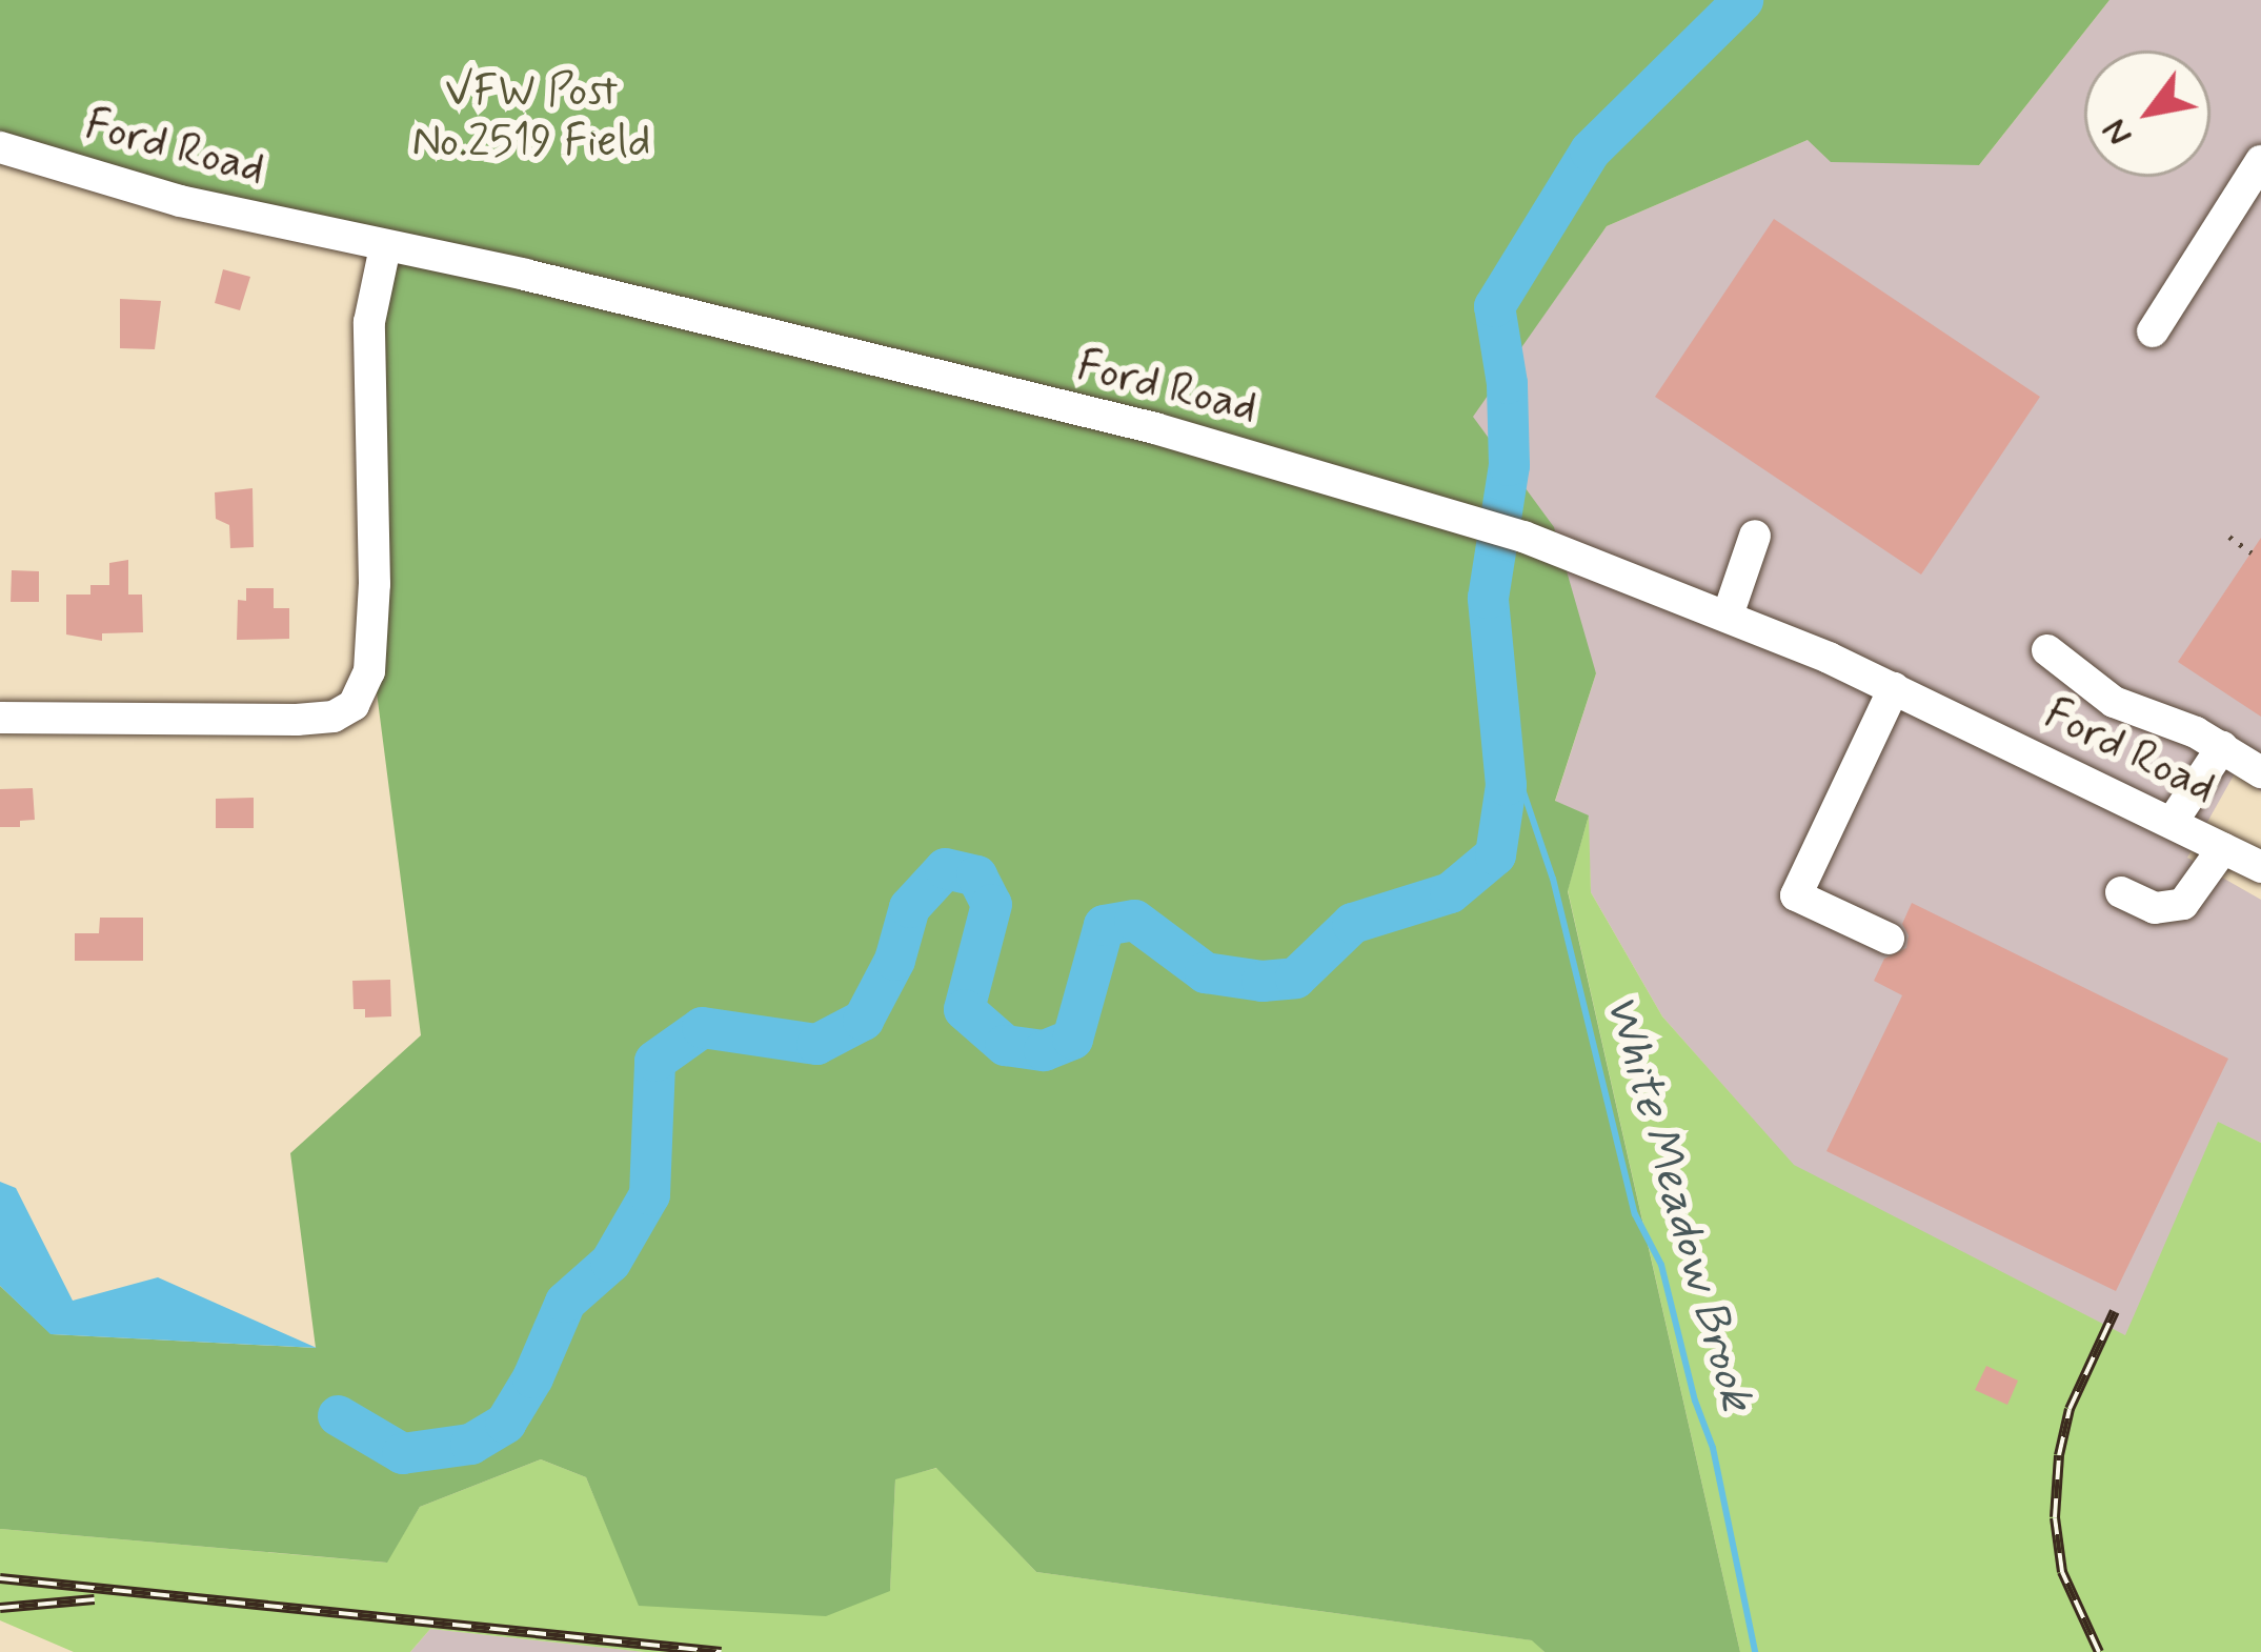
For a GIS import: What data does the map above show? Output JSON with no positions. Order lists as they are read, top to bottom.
{
  "streets": {
    "street": ["Ford Road"]
  },
  "water": ["White Meadow Brook"],
  "parks": ["VFW Post No.2519 Field"],
  "north": "bottom left"
}
